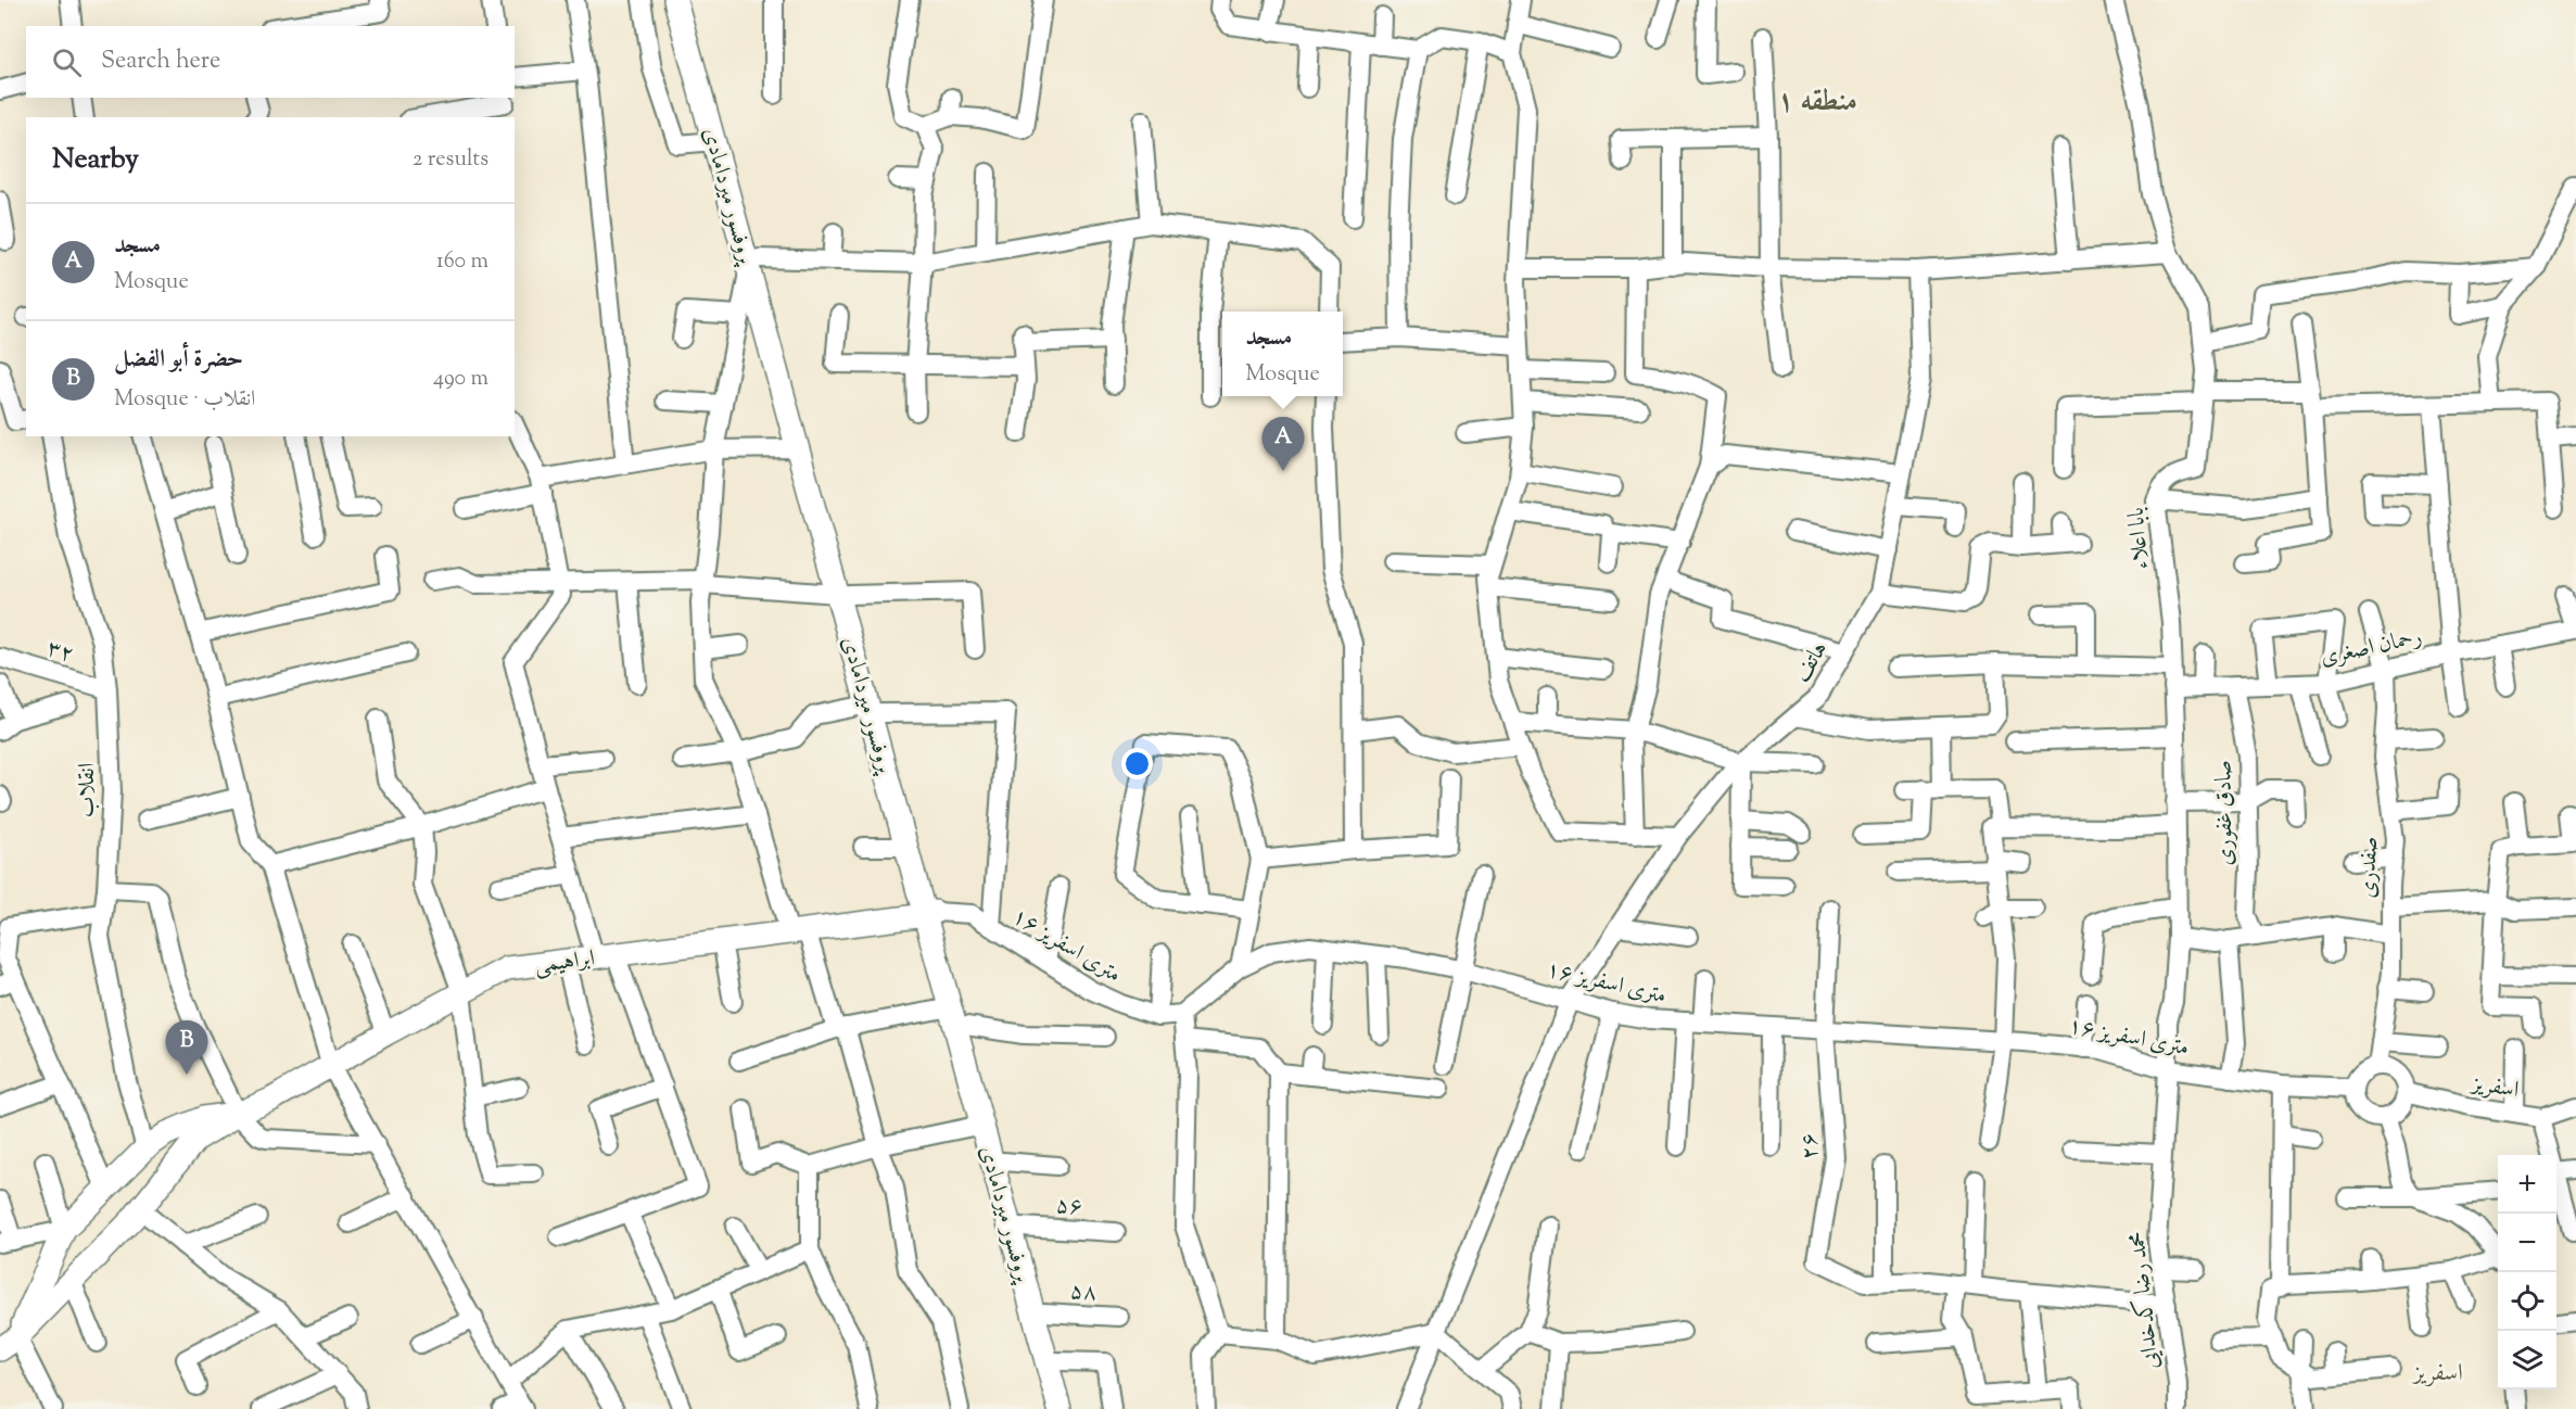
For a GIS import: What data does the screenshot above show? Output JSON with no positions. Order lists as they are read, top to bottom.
{
  "streets": {
    "main road": ["پروفسور میردامادی", "ابراهیمی"],
    "street": [
      "بابا اعلاء",
      "رحمان اصغری",
      "۳۲",
      "هاتف",
      "انقلاب",
      "صادق غفوری",
      "صفدری",
      "۱۶ متری اسفریز",
      "اسفریز",
      "۲۶",
      "۵۶",
      "۵۸",
      "محمد رضا کدخدایی"
    ]
  },
  "crossings": [
    ["پروفسور میردامادی", "۱۶ متری اسفریز"],
    ["پروفسور میردامادی", "ابراهیمی"],
    ["پروفسور میردامادی", "۵۶"],
    ["پروفسور میردامادی", "۵۸"],
    ["بابا اعلاء", "رحمان اصغری"],
    ["بابا اعلاء", "۱۶ متری اسفریز"],
    ["بابا اعلاء", "محمد رضا کدخدایی"],
    ["رحمان اصغری", "صادق غفوری"],
    ["رحمان اصغری", "صفدری"],
    ["۳۲", "انقلاب"],
    ["هاتف", "۱۶ متری اسفریز"],
    ["صفدری", "۱۶ متری اسفریز"],
    ["صفدری", "اسفریز"],
    ["۱۶ متری اسفریز", "ابراهیمی"],
    ["۱۶ متری اسفریز", "اسفریز"],
    ["۱۶ متری اسفریز", "۲۶"],
    ["۱۶ متری اسفریز", "محمد رضا کدخدایی"]
  ],
  "districts": ["منطقه ۱", "اسفریز"],
  "page": {
    "search": "Search here",
    "heading": ["Nearby", "2 results"],
    "list": [
      {
        "mark": "A",
        "name": "مسجد",
        "note": "Mosque",
        "value": "160 m"
      },
      {
        "mark": "B",
        "name": "حضرة أبو الفضل",
        "note": "Mosque · انقلاب",
        "value": "490 m"
      }
    ],
    "popup": ["مسجد", "Mosque"],
    "pins": ["A", "B"],
    "map_buttons": ["+", "−"]
  }
}
